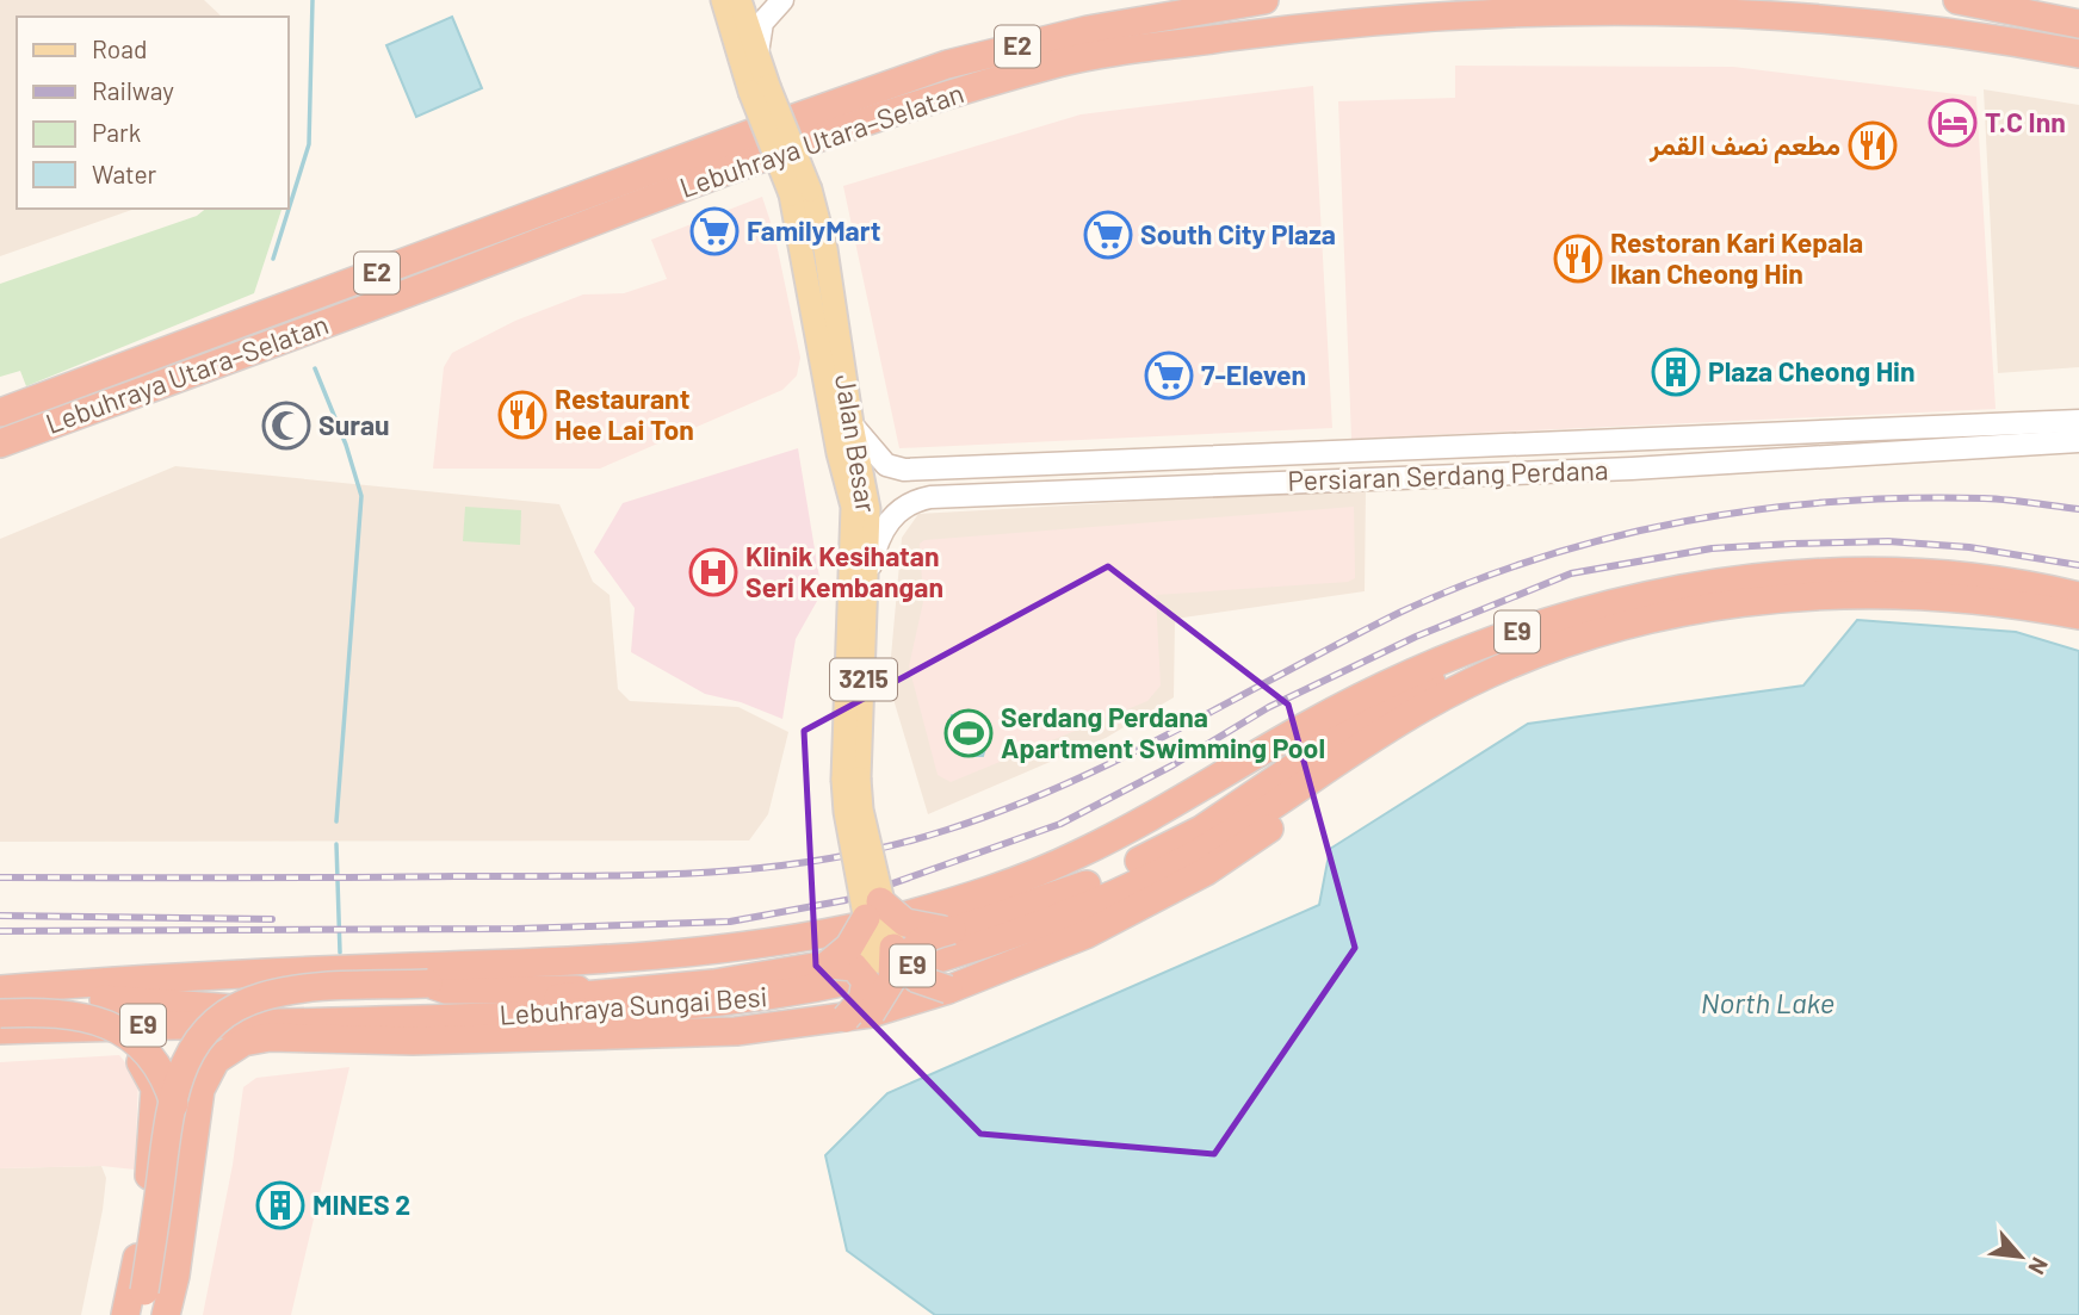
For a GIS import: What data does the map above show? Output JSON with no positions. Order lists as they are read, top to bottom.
{
  "streets": {
    "highway": [
      "E2",
      "Lebuhraya Utara–Selatan",
      "E9",
      "Lebuhraya Sungai Besi"
    ],
    "main road": ["Jalan Besar", "Persiaran Serdang Perdana", "3215"]
  },
  "crossings": [
    ["Jalan Besar", "Persiaran Serdang Perdana"]
  ],
  "water": ["North Lake"],
  "places": {
    "hotel": ["T.C Inn"],
    "restaurant": ["مطعم نصف القمر", "Restoran Kari Kepala Ikan Cheong Hin", "Restaurant Hee Lai Ton"],
    "supermarket": ["FamilyMart", "South City Plaza", "7-Eleven"],
    "building": ["Plaza Cheong Hin", "MINES 2"],
    "mosque": ["Surau"],
    "hospital": ["Klinik Kesihatan Seri Kembangan"],
    "sports": ["Serdang Perdana Apartment Swimming Pool"]
  },
  "legend": [
    "Road",
    "Railway",
    "Park",
    "Water"
  ],
  "north": "bottom right"
}
